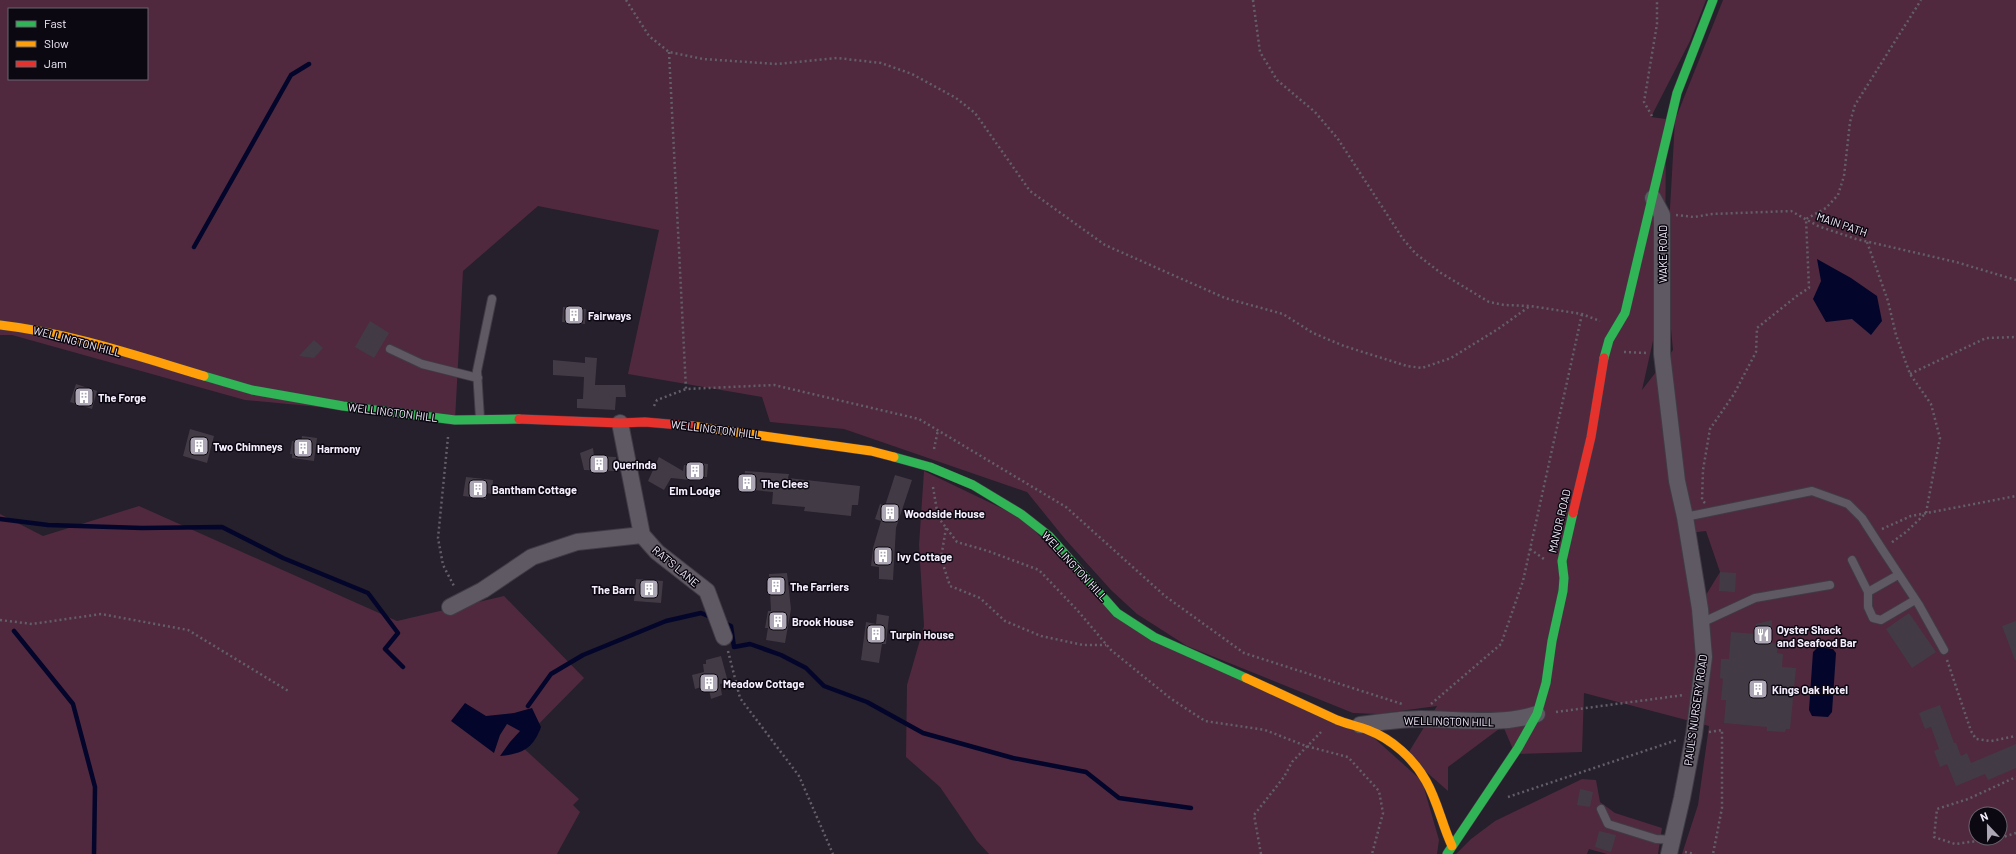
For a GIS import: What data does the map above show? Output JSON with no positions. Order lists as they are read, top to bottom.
{
  "streets": {
    "street": [
      "WAKE ROAD",
      "WELLINGTON HILL",
      "MANOR ROAD",
      "RAT'S LANE",
      "PAUL'S NURSERY ROAD"
    ],
    "path": ["MAIN PATH"]
  },
  "crossings": [
    ["MAIN PATH", "WAKE ROAD"],
    ["WAKE ROAD", "MANOR ROAD"],
    ["WAKE ROAD", "PAUL'S NURSERY ROAD"],
    ["WELLINGTON HILL", "MANOR ROAD"]
  ],
  "places": {
    "building": [
      "Fairways",
      "The Forge",
      "Two Chimneys",
      "Harmony",
      "Querinda",
      "Elm Lodge",
      "The Clees",
      "Bantham Cottage",
      "Woodside House",
      "Ivy Cottage",
      "The Farriers",
      "The Barn",
      "Brook House",
      "Turpin House",
      "Meadow Cottage",
      "Kings Oak Hotel"
    ],
    "restaurant": ["Oyster Shack and Seafood Bar"]
  },
  "legend": ["Fast", "Slow", "Jam"],
  "north": "top"
}
